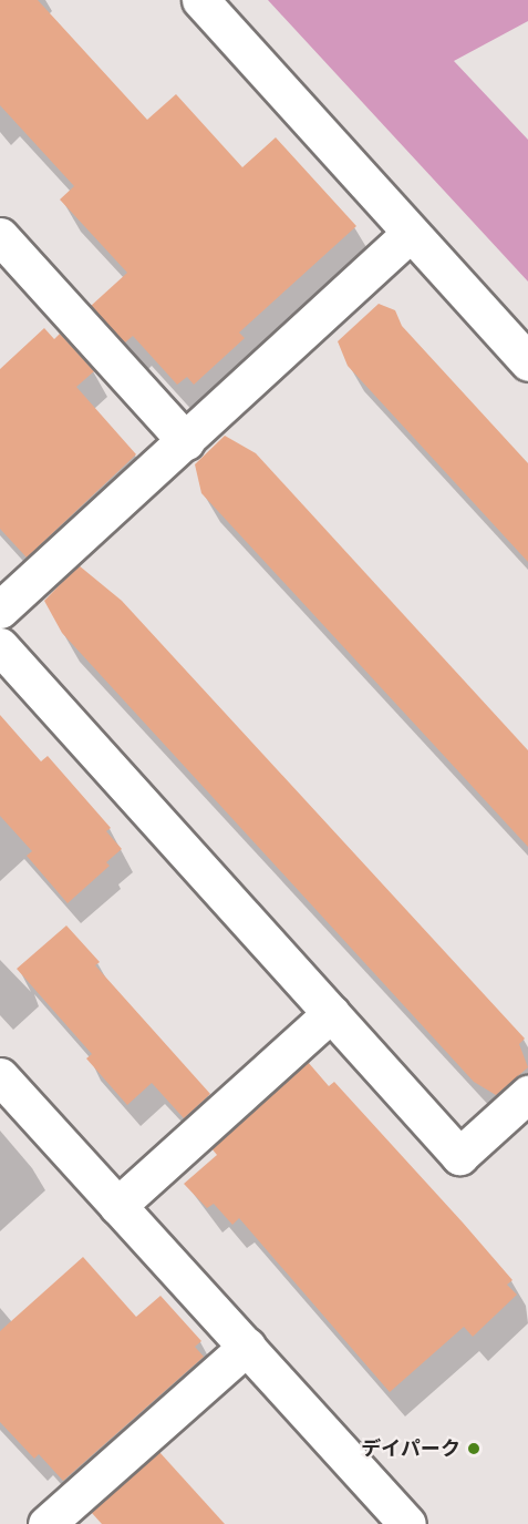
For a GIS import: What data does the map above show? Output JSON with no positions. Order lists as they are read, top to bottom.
{
  "places": ["デイパーク"]
}
